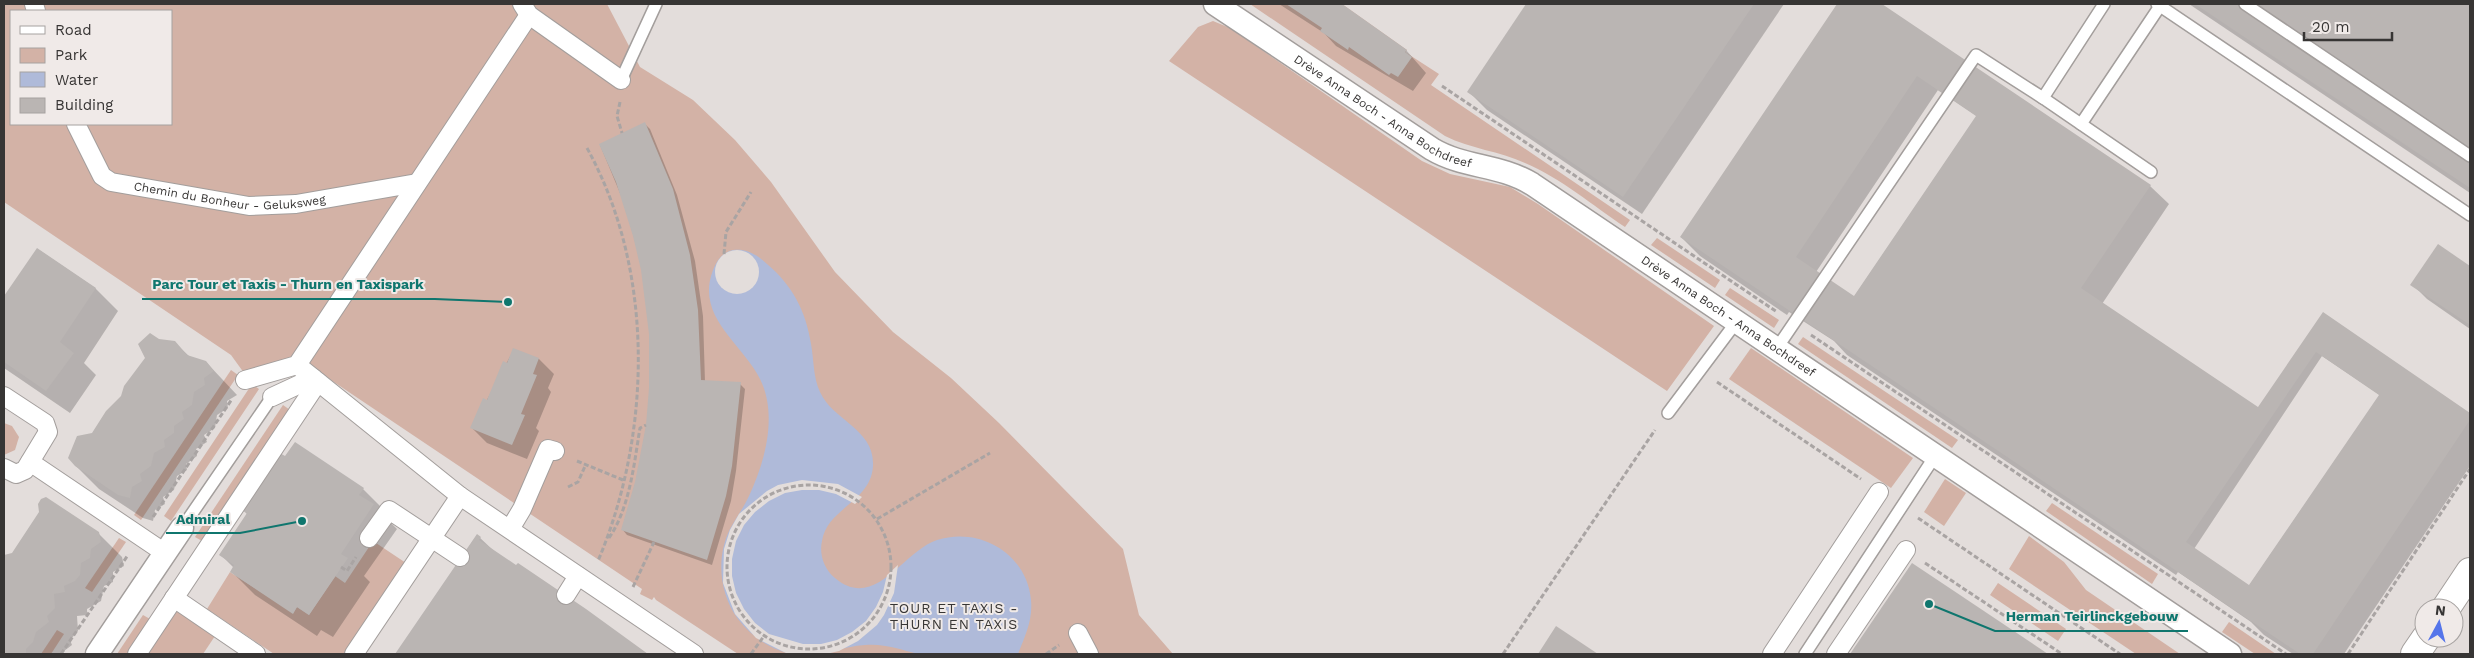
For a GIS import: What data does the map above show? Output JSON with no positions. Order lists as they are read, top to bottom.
{
  "streets": {
    "street": ["Drève Anna Boch - Anna Bochdreef", "Chemin du Bonheur - Geluksweg"]
  },
  "districts": ["TOUR ET TAXIS - THURN EN TAXIS"],
  "places": ["Parc Tour et Taxis - Thurn en Taxispark", "Admiral", "Herman Teirlinckgebouw"],
  "legend": [
    "Road",
    "Park",
    "Water",
    "Building"
  ],
  "scale_bar": "20 m",
  "north": "top"
}
